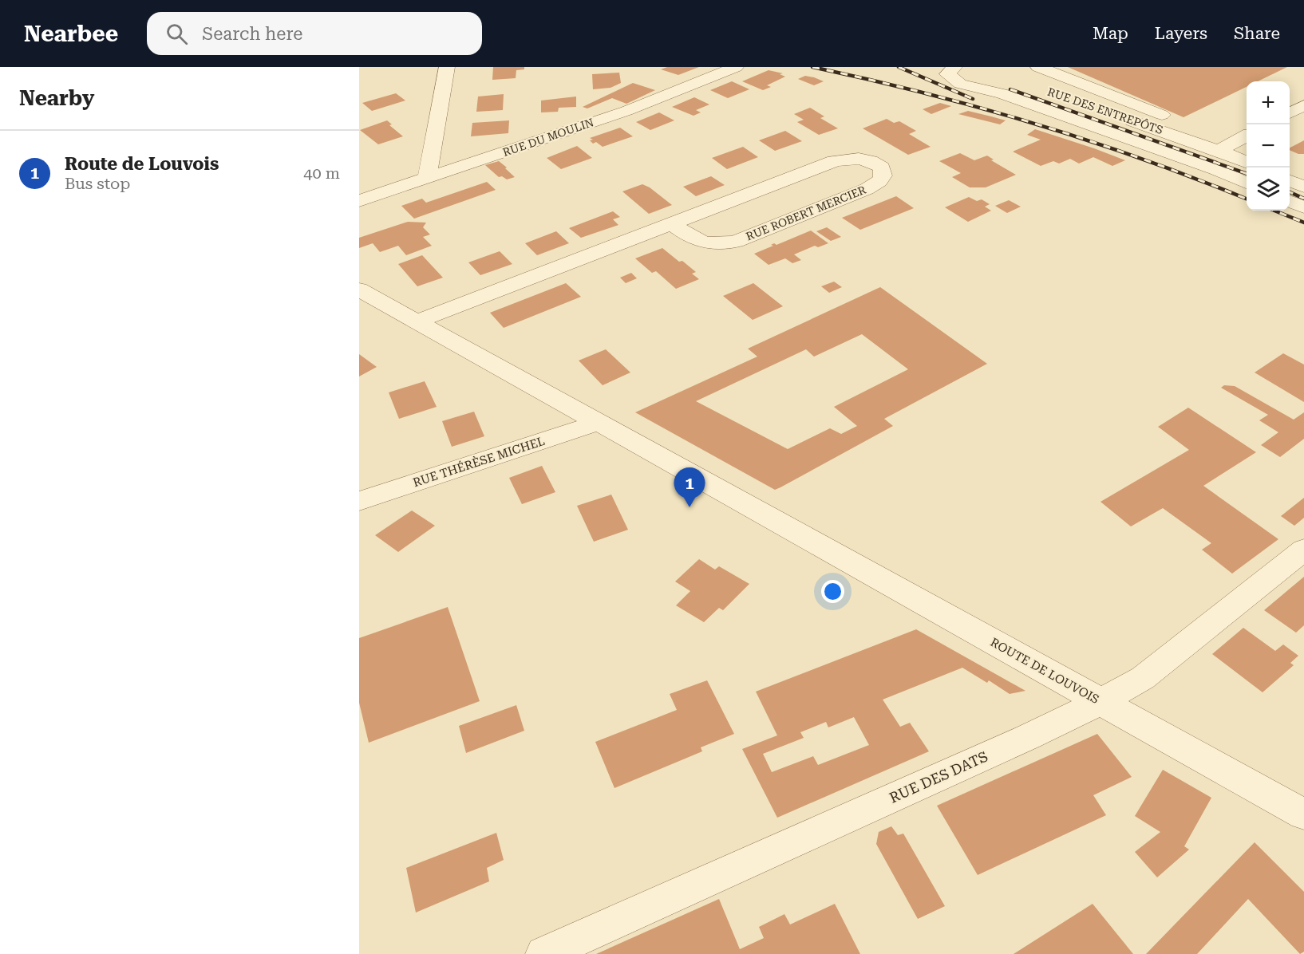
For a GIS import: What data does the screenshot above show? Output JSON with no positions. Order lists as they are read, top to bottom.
{
  "streets": {
    "street": [
      "RUE DES ENTREPÔTS",
      "RUE DU MOULIN",
      "RUE ROBERT MERCIER",
      "RUE THÉRÈSE MICHEL",
      "ROUTE DE LOUVOIS",
      "RUE DES DATS"
    ]
  },
  "crossings": [
    ["RUE ROBERT MERCIER", "ROUTE DE LOUVOIS"],
    ["RUE THÉRÈSE MICHEL", "ROUTE DE LOUVOIS"],
    ["ROUTE DE LOUVOIS", "RUE DES DATS"]
  ],
  "page": {
    "header": "Nearbee",
    "search": "Search here",
    "nav": ["Map", "Layers", "Share"],
    "heading": "Nearby",
    "map_buttons": ["+", "−"],
    "list": [
      {
        "mark": "1",
        "name": "Route de Louvois",
        "note": "Bus stop",
        "value": "40 m"
      }
    ],
    "pins": "1"
  }
}
